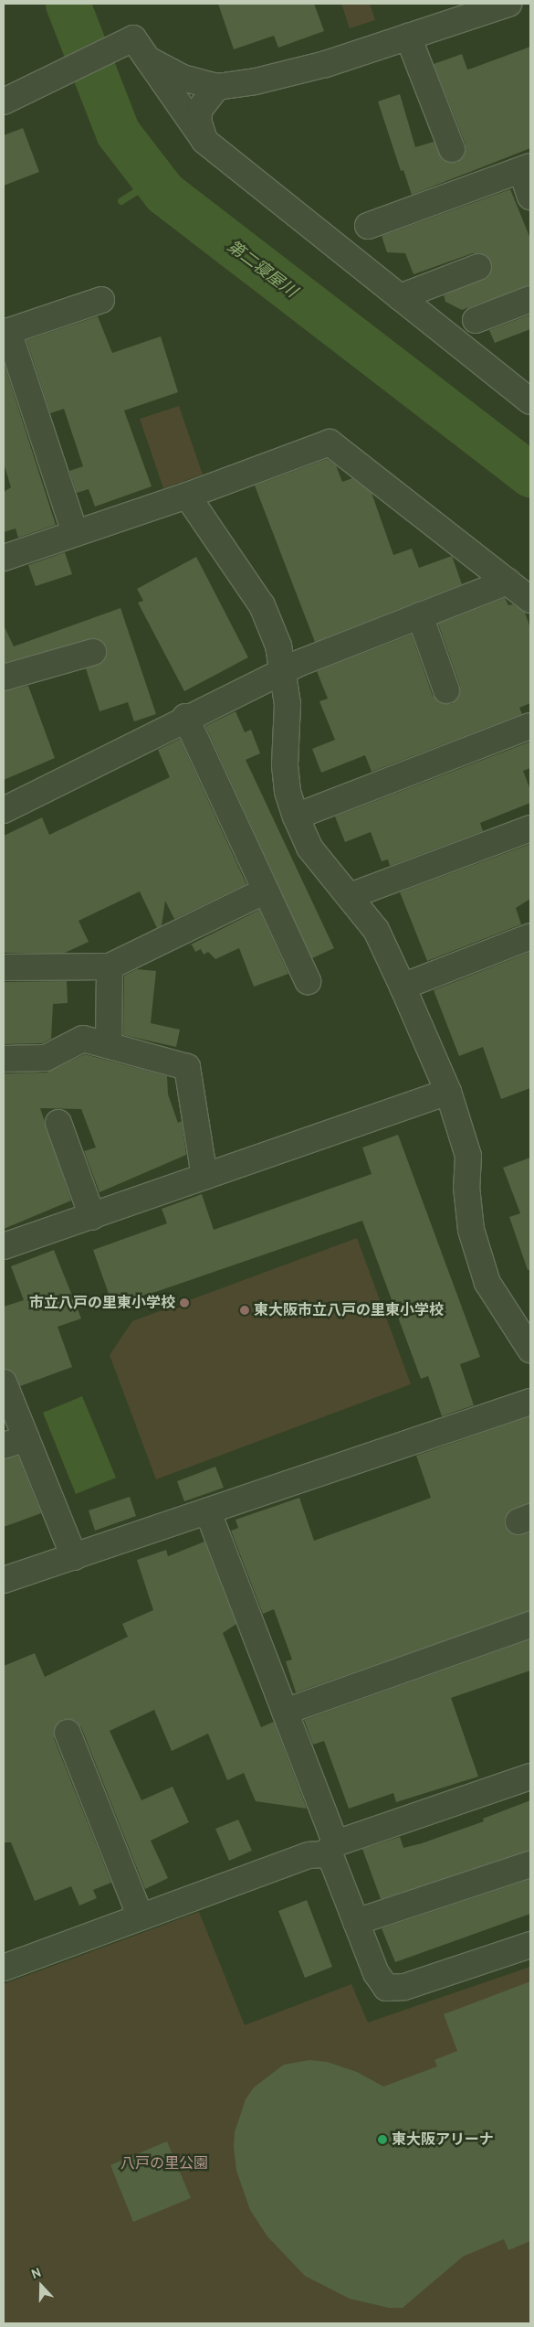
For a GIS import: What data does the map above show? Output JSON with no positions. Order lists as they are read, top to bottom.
{
  "water": ["第二寝屋川"],
  "parks": ["八戸の里公園"],
  "places": ["市立八戸の里東小学校", "東大阪市立八戸の里東小学校", "東大阪アリーナ"],
  "north": "top"
}
